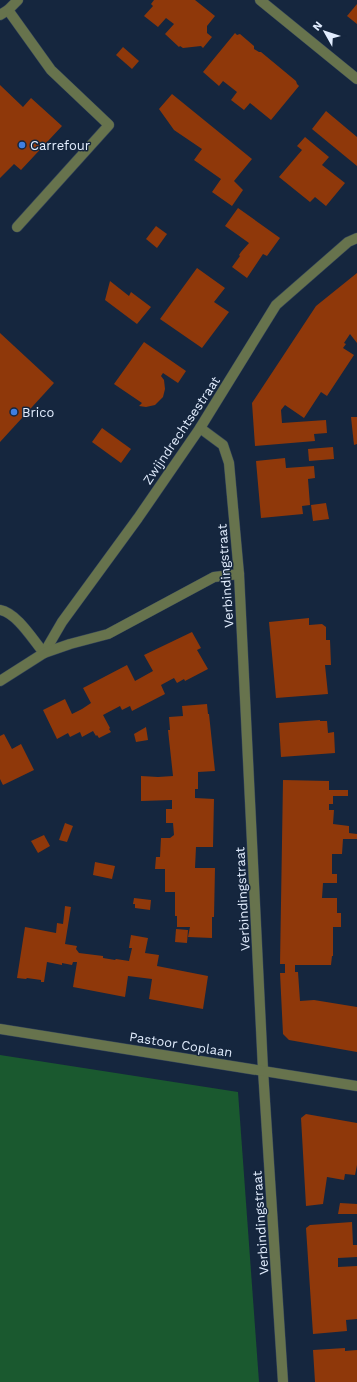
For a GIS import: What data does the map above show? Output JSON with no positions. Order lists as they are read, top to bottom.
{
  "streets": {
    "street": ["Zwijndrechtsestraat", "Verbindingstraat", "Pastoor Coplaan"]
  },
  "crossings": [
    ["Zwijndrechtsestraat", "Verbindingstraat"],
    ["Verbindingstraat", "Pastoor Coplaan"]
  ],
  "places": ["Carrefour", "Brico"],
  "north": "top left"
}
